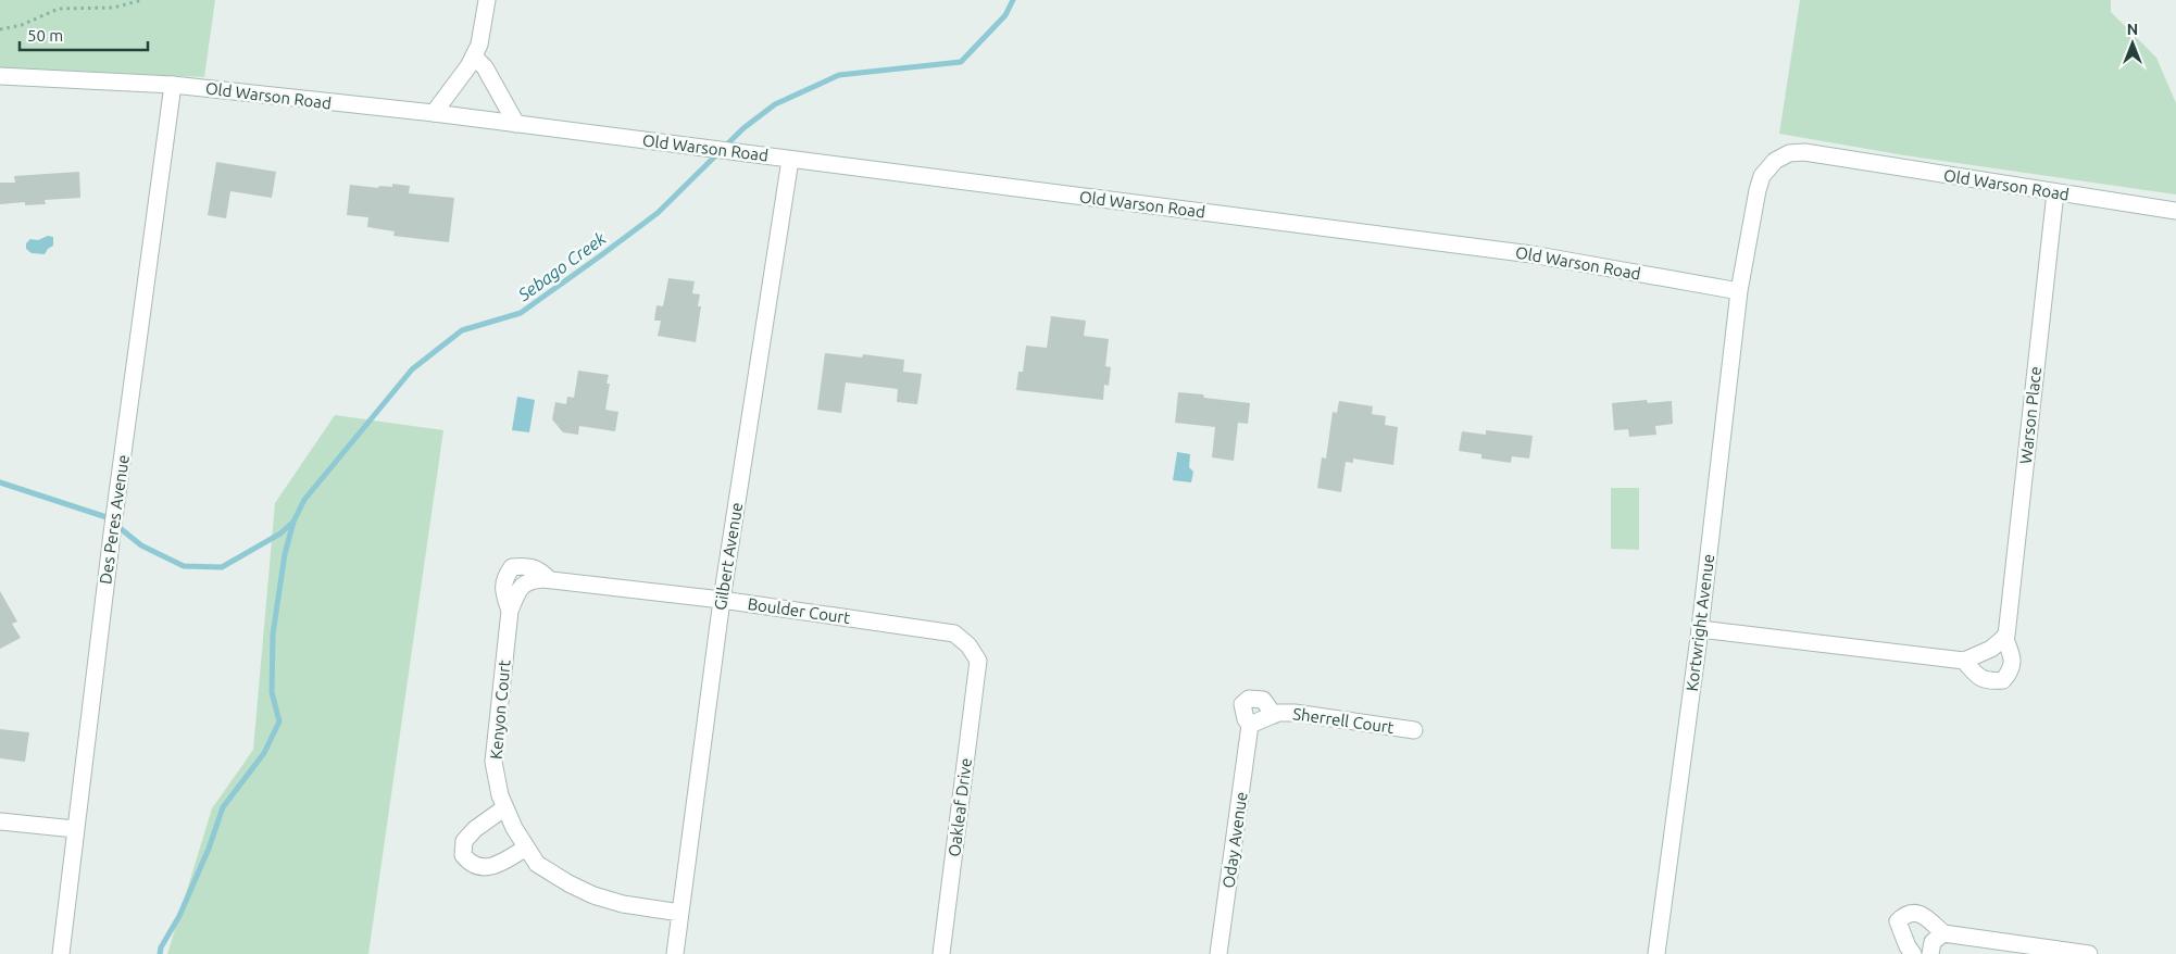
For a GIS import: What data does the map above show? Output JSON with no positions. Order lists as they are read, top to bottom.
{
  "streets": {
    "street": [
      "Old Warson Road",
      "Warson Place",
      "Des Peres Avenue",
      "Gilbert Avenue",
      "Boulder Court",
      "Kortwright Avenue",
      "Kenyon Court",
      "Sherrell Court",
      "Oakleaf Drive",
      "Oday Avenue"
    ]
  },
  "crossings": [
    ["Old Warson Road", "Warson Place"],
    ["Old Warson Road", "Des Peres Avenue"],
    ["Old Warson Road", "Gilbert Avenue"],
    ["Old Warson Road", "Kortwright Avenue"],
    ["Gilbert Avenue", "Boulder Court"],
    ["Gilbert Avenue", "Kenyon Court"],
    ["Boulder Court", "Kenyon Court"],
    ["Boulder Court", "Oakleaf Drive"],
    ["Sherrell Court", "Oday Avenue"]
  ],
  "water": ["Sebago Creek"],
  "scale_bar": "50 m",
  "north": "top"
}
